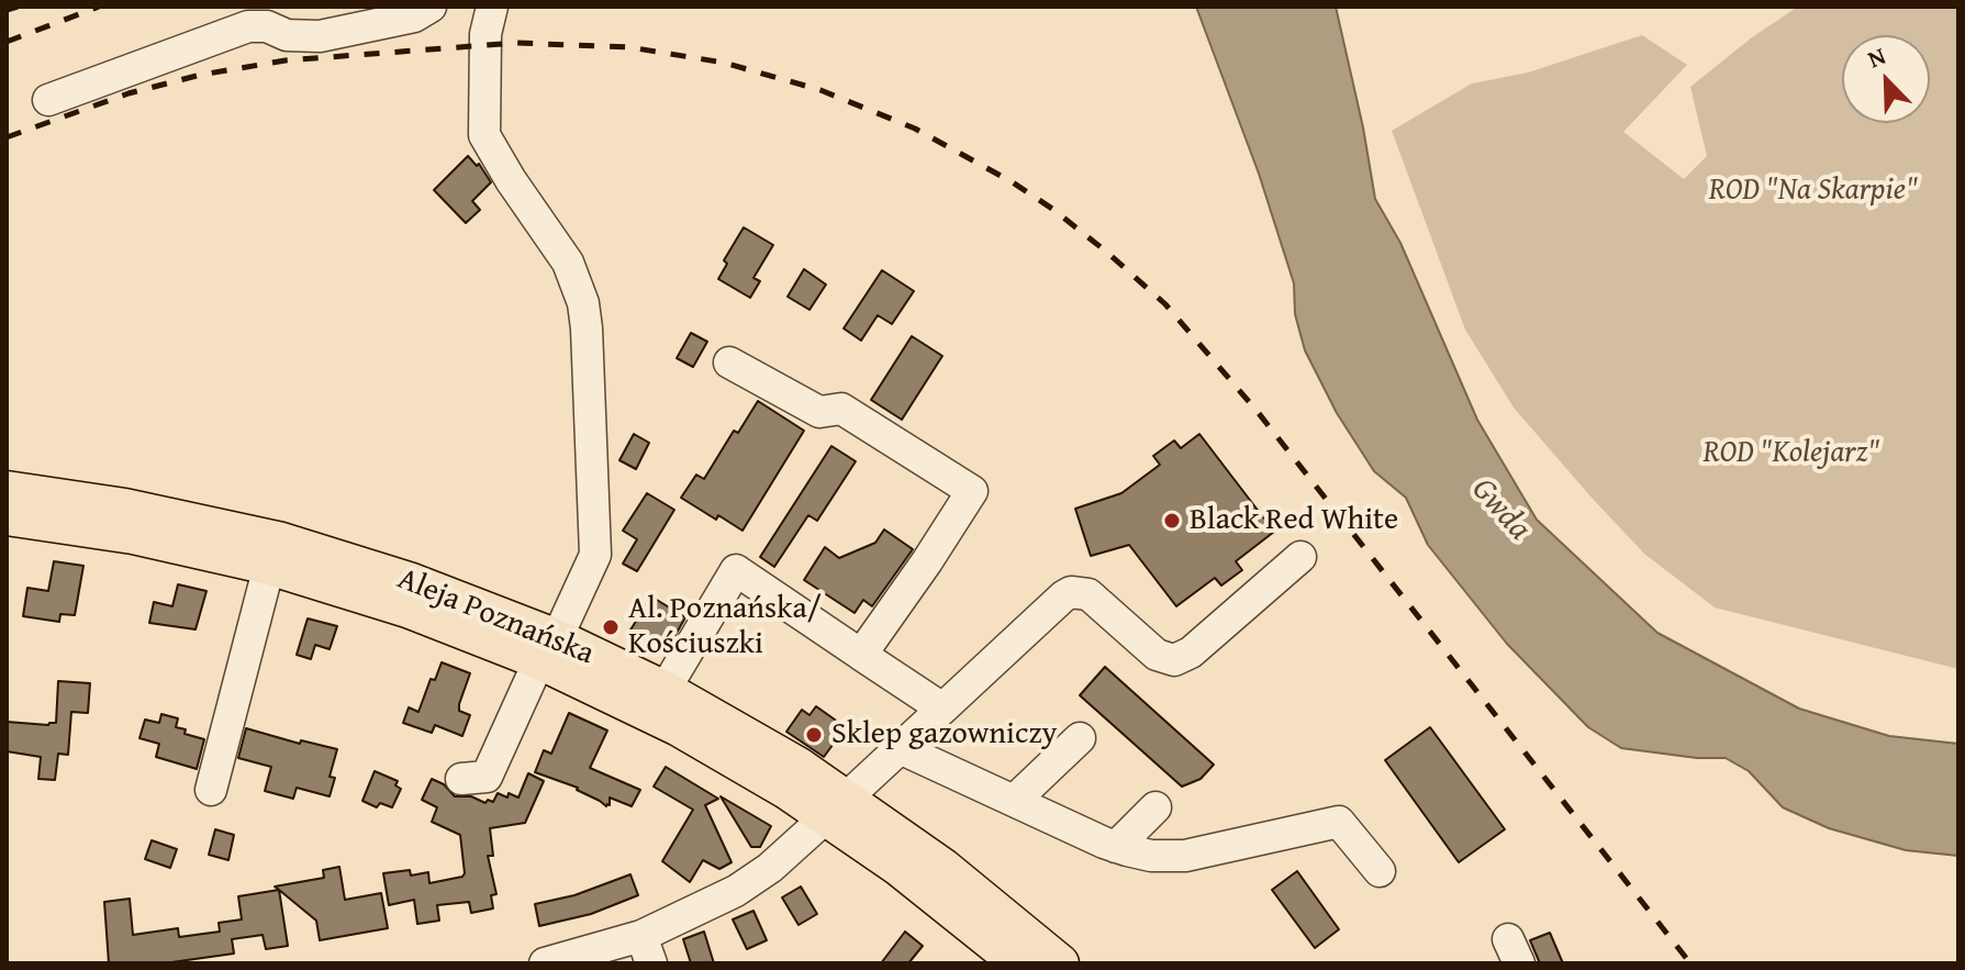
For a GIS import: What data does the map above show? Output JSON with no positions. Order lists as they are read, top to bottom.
{
  "streets": {
    "main road": ["Aleja Poznańska"]
  },
  "water": ["Gwda"],
  "parks": ["ROD \"Na Skarpie\"", "ROD \"Kolejarz\""],
  "places": ["Black Red White", "Al. Poznańska/ Kościuszki", "Sklep gazowniczy"],
  "north": "top left"
}
